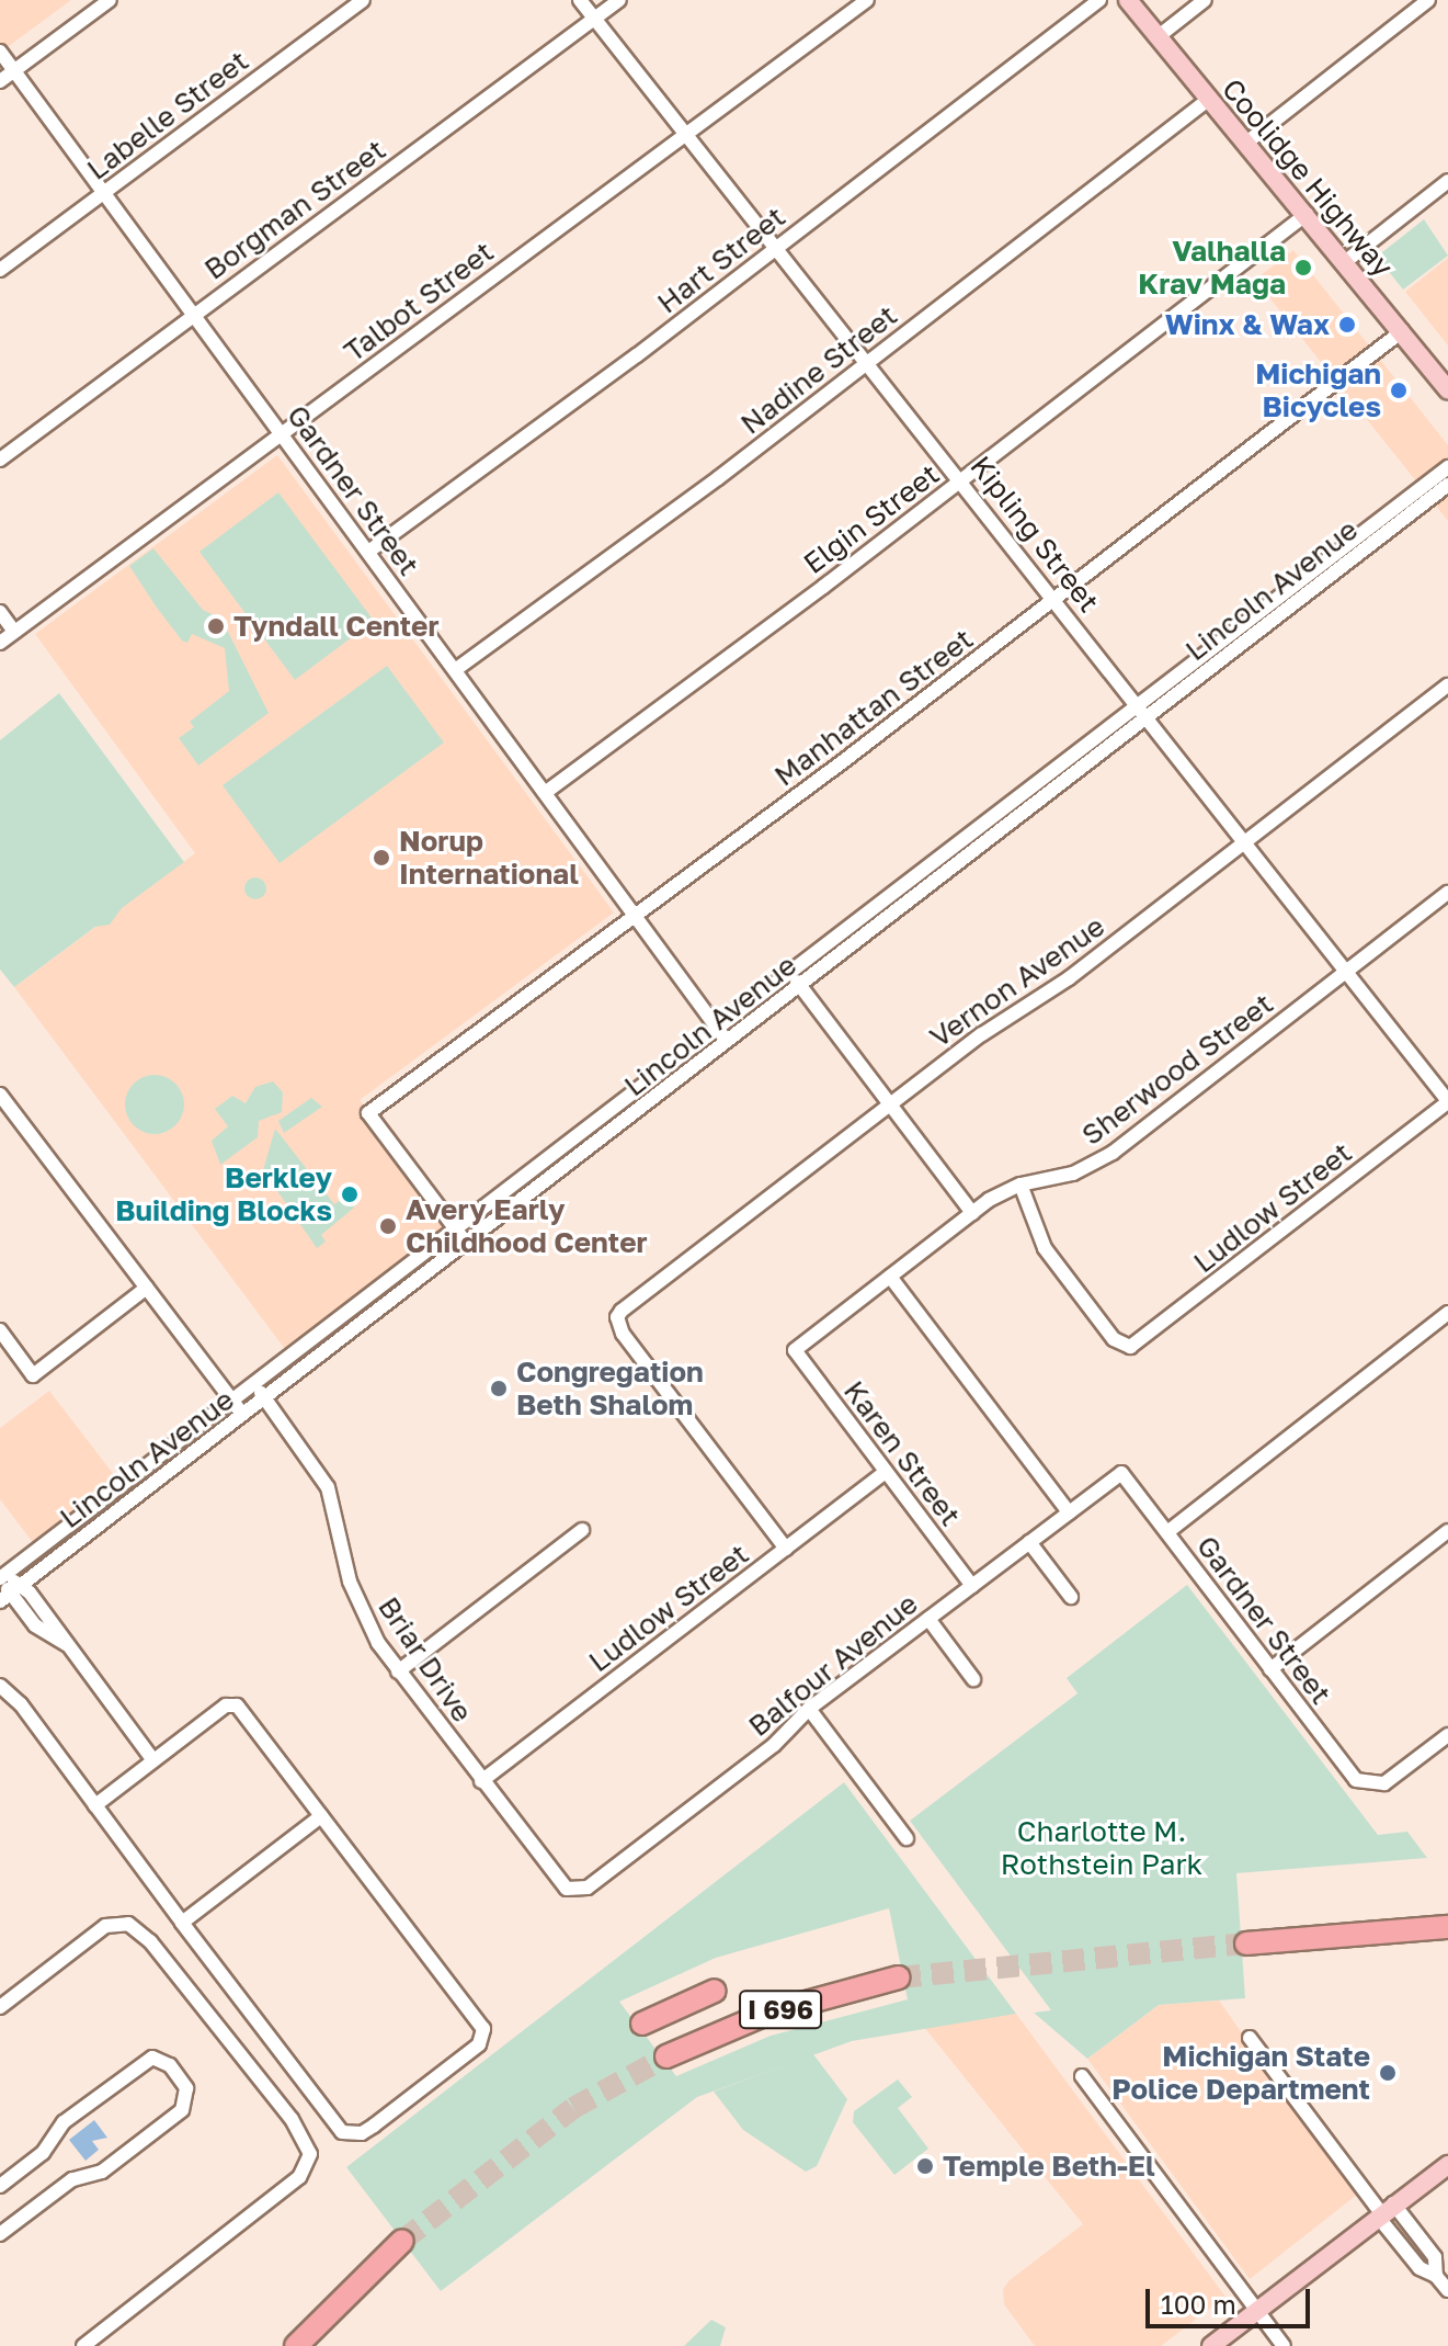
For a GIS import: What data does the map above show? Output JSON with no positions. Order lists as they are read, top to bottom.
{
  "streets": {
    "highway": ["I 696"],
    "main road": ["Coolidge Highway"],
    "street": [
      "Labelle Street",
      "Borgman Street",
      "Hart Street",
      "Talbot Street",
      "Nadine Street",
      "Gardner Street",
      "Elgin Street",
      "Kipling Street",
      "Lincoln Avenue",
      "Manhattan Street",
      "Vernon Avenue",
      "Sherwood Street",
      "Ludlow Street",
      "Karen Street",
      "Briar Drive",
      "Balfour Avenue"
    ]
  },
  "crossings": [
    ["Labelle Street", "Gardner Street"],
    ["Coolidge Highway", "Nadine Street"],
    ["Coolidge Highway", "Elgin Street"],
    ["Coolidge Highway", "Manhattan Street"],
    ["Borgman Street", "Gardner Street"],
    ["Borgman Street", "Kipling Street"],
    ["Hart Street", "Gardner Street"],
    ["Hart Street", "Kipling Street"],
    ["Talbot Street", "Gardner Street"],
    ["Talbot Street", "Kipling Street"],
    ["Nadine Street", "Gardner Street"],
    ["Nadine Street", "Kipling Street"],
    ["Gardner Street", "Elgin Street"],
    ["Gardner Street", "Lincoln Avenue"],
    ["Gardner Street", "Manhattan Street"],
    ["Gardner Street", "Balfour Avenue"],
    ["Elgin Street", "Kipling Street"],
    ["Kipling Street", "Lincoln Avenue"],
    ["Kipling Street", "Manhattan Street"],
    ["Kipling Street", "Vernon Avenue"],
    ["Kipling Street", "Sherwood Street"],
    ["Kipling Street", "Ludlow Street"],
    ["Lincoln Avenue", "Manhattan Street"],
    ["Lincoln Avenue", "Briar Drive"],
    ["Vernon Avenue", "Ludlow Street"],
    ["Sherwood Street", "Ludlow Street"],
    ["Sherwood Street", "Karen Street"],
    ["Ludlow Street", "Karen Street"],
    ["Ludlow Street", "Briar Drive"],
    ["Karen Street", "Balfour Avenue"],
    ["Briar Drive", "Balfour Avenue"]
  ],
  "parks": ["Charlotte M. Rothstein Park"],
  "places": [
    "Valhalla Krav Maga",
    "Winx & Wax",
    "Michigan Bicycles",
    "Tyndall Center",
    "Norup International",
    "Berkley Building Blocks",
    "Avery Early Childhood Center",
    "Congregation Beth Shalom",
    "Michigan State Police Department",
    "Temple Beth-El"
  ],
  "scale_bar": "100 m"
}
